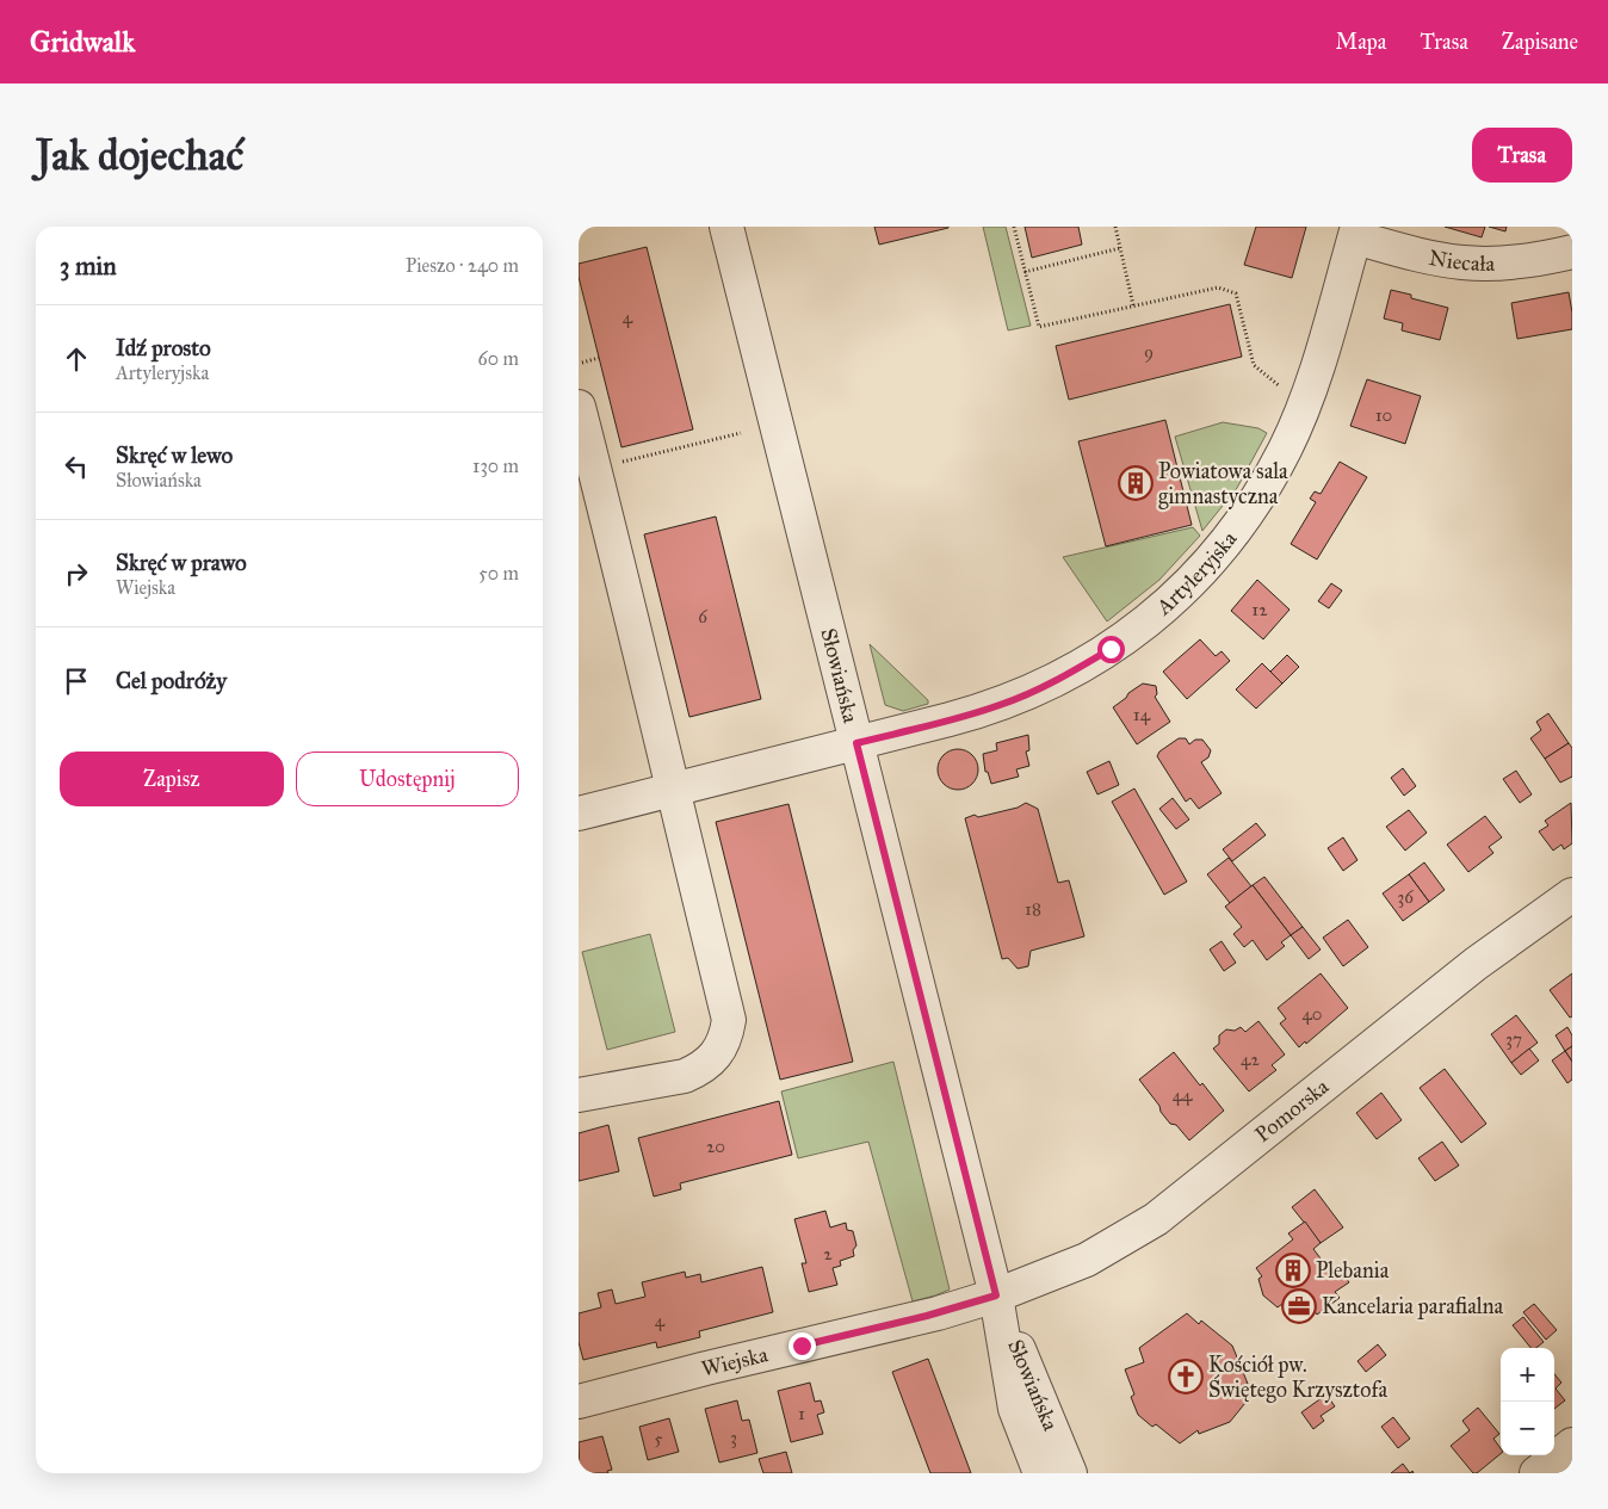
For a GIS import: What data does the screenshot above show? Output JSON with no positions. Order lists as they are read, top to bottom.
{
  "streets": {
    "street": [
      "Niecała",
      "Artyleryjska",
      "Słowiańska",
      "Pomorska",
      "Wiejska"
    ]
  },
  "crossings": [
    ["Niecała", "Artyleryjska"],
    ["Artyleryjska", "Słowiańska"],
    ["Słowiańska", "Pomorska"],
    ["Słowiańska", "Wiejska"],
    ["Pomorska", "Wiejska"]
  ],
  "places": {
    "building": ["Powiatowa sala gimnastyczna", "Plebania"],
    "office": ["Kancelaria parafialna"],
    "church": ["Kościół pw. Świętego Krzysztofa"]
  },
  "house_numbers": [
    "4",
    "9",
    "10",
    "12",
    "6",
    "14",
    "36",
    "18",
    "40",
    "37",
    "42",
    "44",
    "20",
    "2",
    "4",
    "1",
    "3",
    "5"
  ],
  "page": {
    "header": "Gridwalk",
    "nav": ["Mapa", "Trasa", "Zapisane"],
    "buttons": [
      "Trasa",
      ["Zapisz", "Udostępnij"]
    ],
    "title": "Jak dojechać",
    "heading": ["3 min", "Pieszo · 240 m"],
    "list": [
      ["Idź prosto", "Artyleryjska", "60 m"],
      ["Skręć w lewo", "Słowiańska", "130 m"],
      ["Skręć w prawo", "Wiejska", "50 m"],
      "Cel podróży"
    ],
    "map_buttons": ["+", "−"]
  }
}
